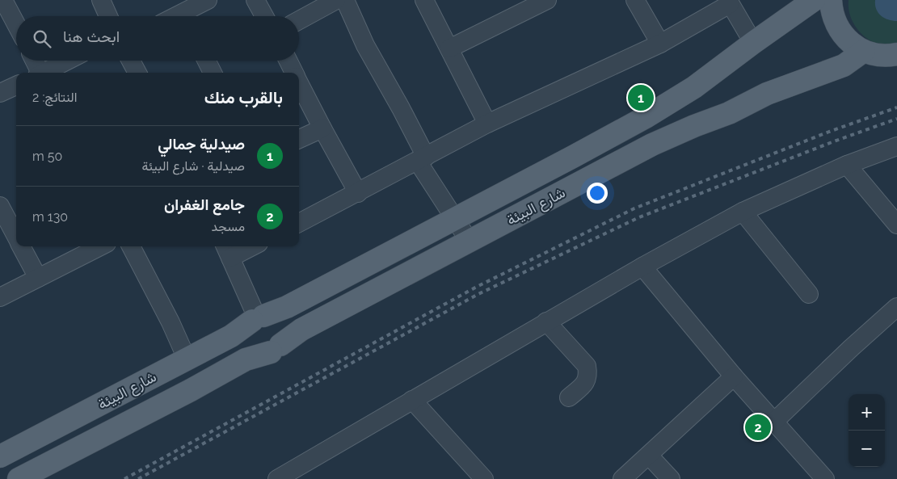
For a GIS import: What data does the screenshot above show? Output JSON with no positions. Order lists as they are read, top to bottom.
{
  "streets": {
    "main road": ["شارع البيئة"]
  },
  "page": {
    "search": "ابحث هنا",
    "heading": ["بالقرب منك", "النتائج: 2"],
    "pins": ["1", "2"],
    "list": [
      {
        "mark": "1",
        "name": "صيدلية جمالي",
        "note": "صيدلية · شارع البيئة",
        "value": "50 m"
      },
      {
        "mark": "2",
        "name": "جامع الغفران",
        "note": "مسجد",
        "value": "130 m"
      }
    ],
    "map_buttons": ["+", "−"]
  }
}
